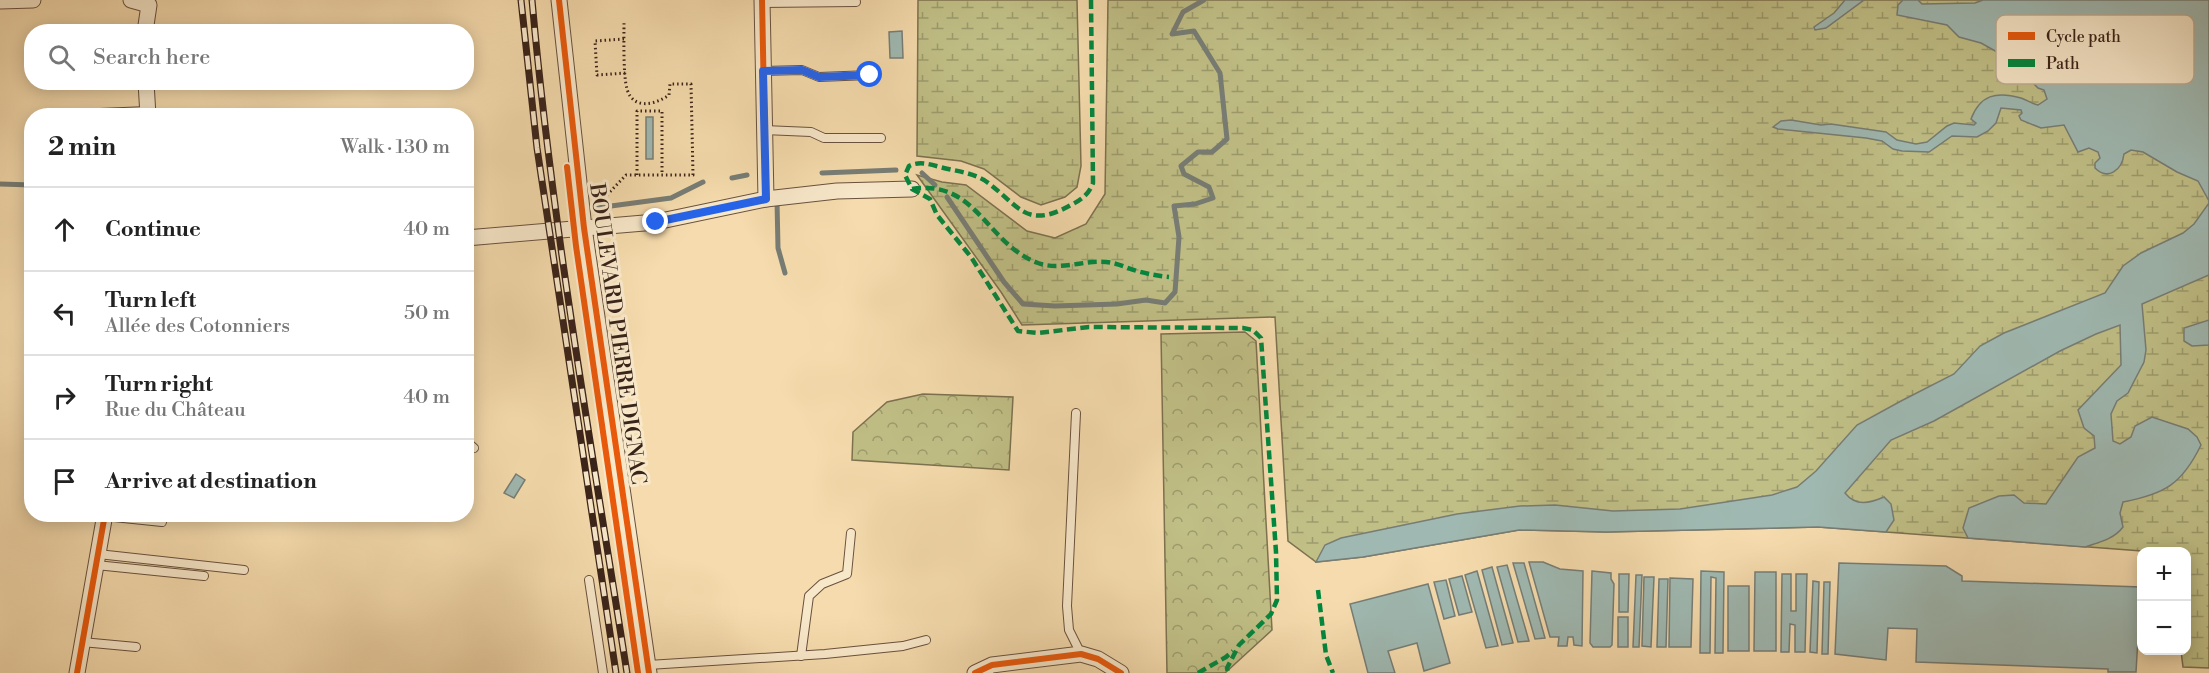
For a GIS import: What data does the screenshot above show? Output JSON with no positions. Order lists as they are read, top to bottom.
{
  "streets": {
    "street": ["BOULEVARD PIERRE DIGNAC"]
  },
  "legend": ["Cycle path", "Path"],
  "page": {
    "search": "Search here",
    "heading": ["2 min", "Walk · 130 m"],
    "list": [
      ["Continue", "40 m"],
      ["Turn left", "Allée des Cotonniers", "50 m"],
      ["Turn right", "Rue du Château", "40 m"],
      "Arrive at destination"
    ],
    "map_buttons": ["+", "−"]
  }
}
